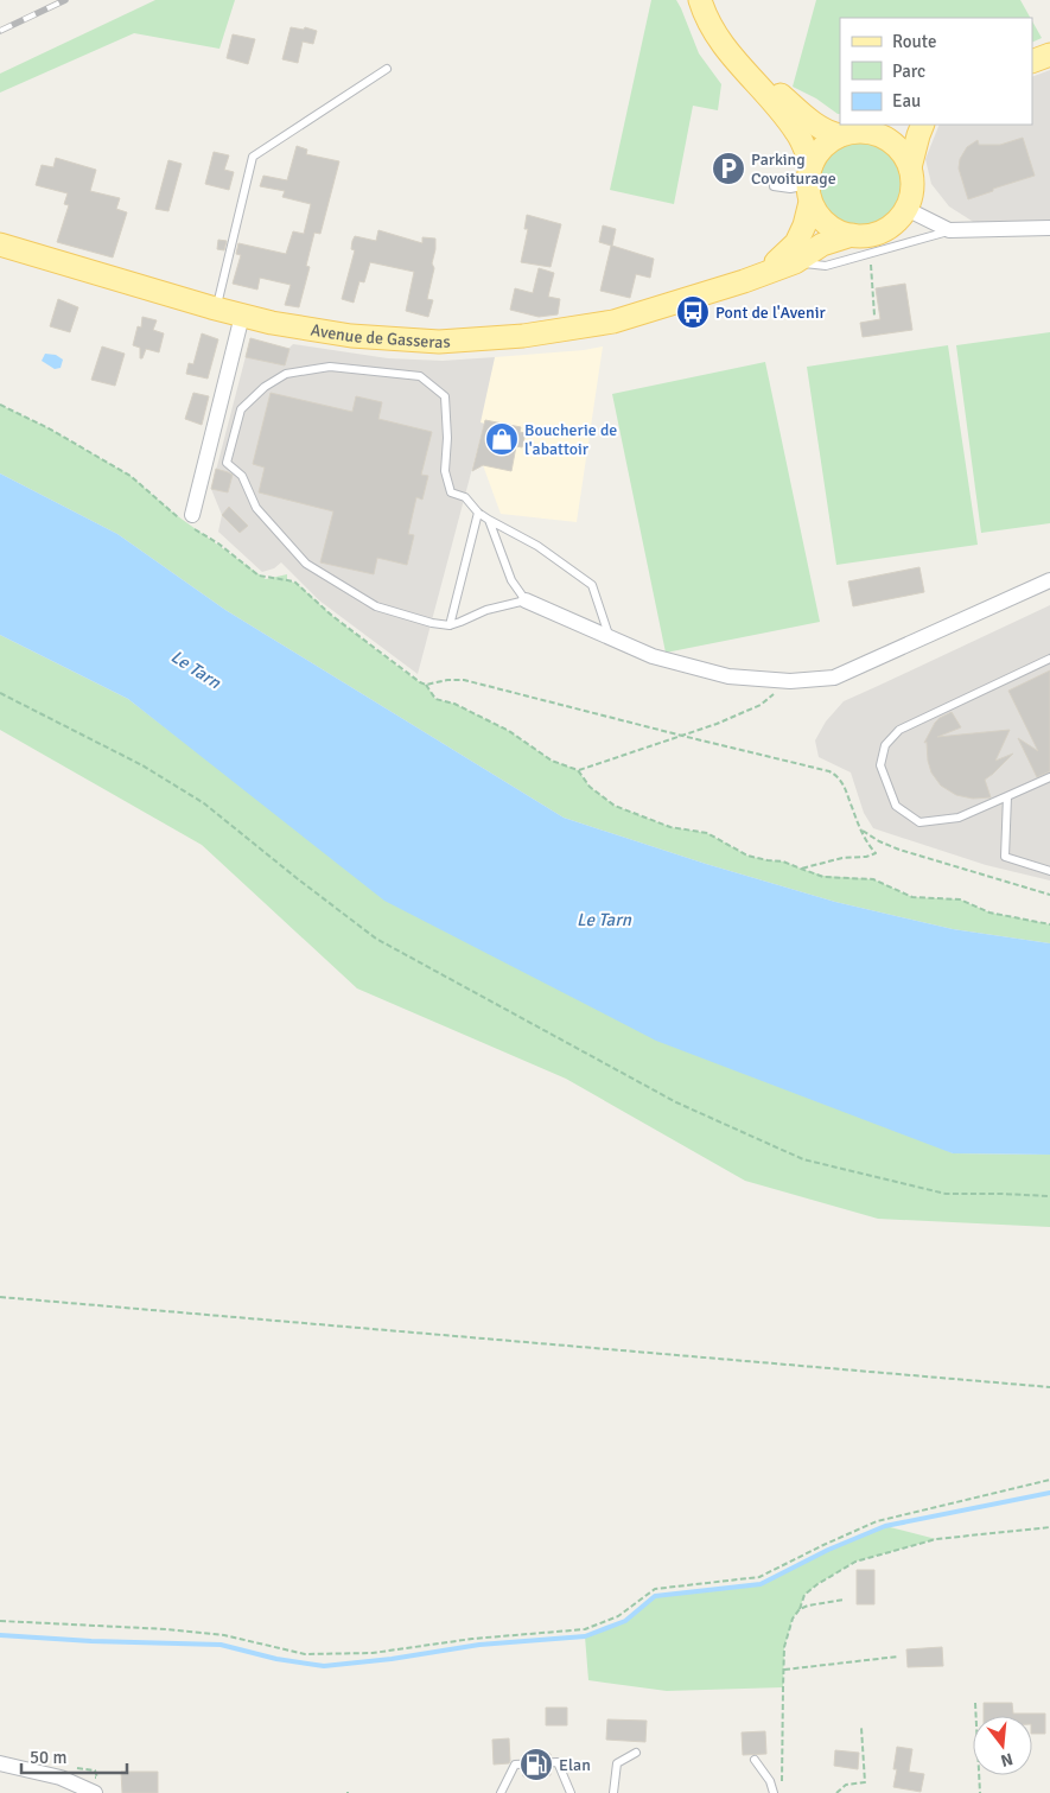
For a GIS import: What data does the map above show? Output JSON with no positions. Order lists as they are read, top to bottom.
{
  "streets": {
    "main road": ["Avenue de Gasseras"]
  },
  "water": ["Le Tarn"],
  "places": {
    "parking": ["Parking Covoiturage"],
    "bus stop": ["Pont de l'Avenir"],
    "shop": ["Boucherie de l'abattoir"],
    "fuel station": ["Elan"]
  },
  "legend": ["Route", "Parc", "Eau"],
  "scale_bar": "50 m",
  "north": "bottom"
}
